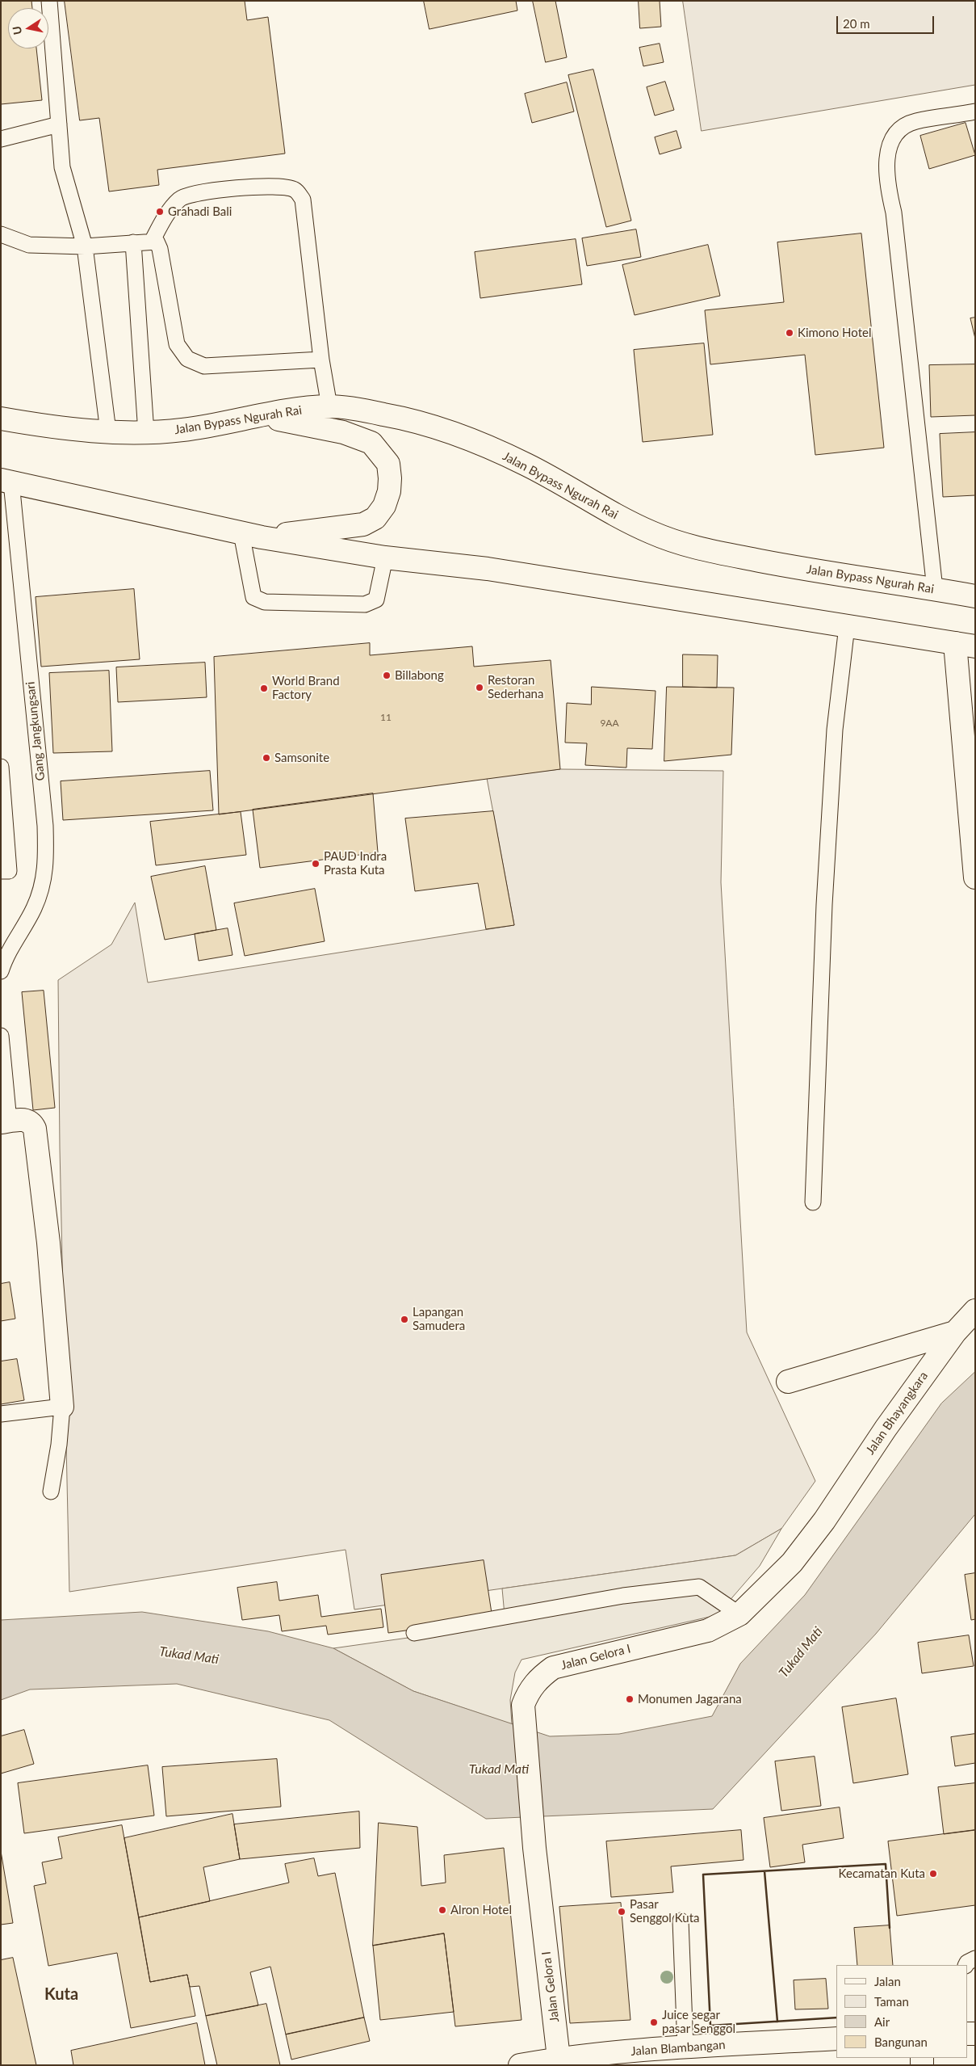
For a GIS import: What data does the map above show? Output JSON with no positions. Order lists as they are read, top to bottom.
{
  "streets": {
    "main road": [
      "Jalan Bypass Ngurah Rai",
      "Jalan Bhayangkara",
      "Jalan Gelora I",
      "Jalan Blambangan"
    ],
    "lane": ["Gang Jangkungsari"]
  },
  "crossings": [
    ["Jalan Bhayangkara", "Jalan Gelora I"],
    ["Jalan Gelora I", "Jalan Blambangan"]
  ],
  "districts": ["Kuta"],
  "water": ["Tukad Mati"],
  "places": [
    "Grahadi Bali",
    "Kimono Hotel",
    "Billabong",
    "Restoran Sederhana",
    "World Brand Factory",
    "Samsonite",
    "PAUD Indra Prasta Kuta",
    "Lapangan Samudera",
    "Monumen Jagarana",
    "Kecamatan Kuta",
    "Alron Hotel",
    "Pasar Senggol Kuta",
    "Juice segar pasar Senggol"
  ],
  "house_numbers": ["11", "9AA"],
  "legend": [
    "Jalan",
    "Taman",
    "Air",
    "Bangunan"
  ],
  "scale_bar": "20 m",
  "north": "left"
}
